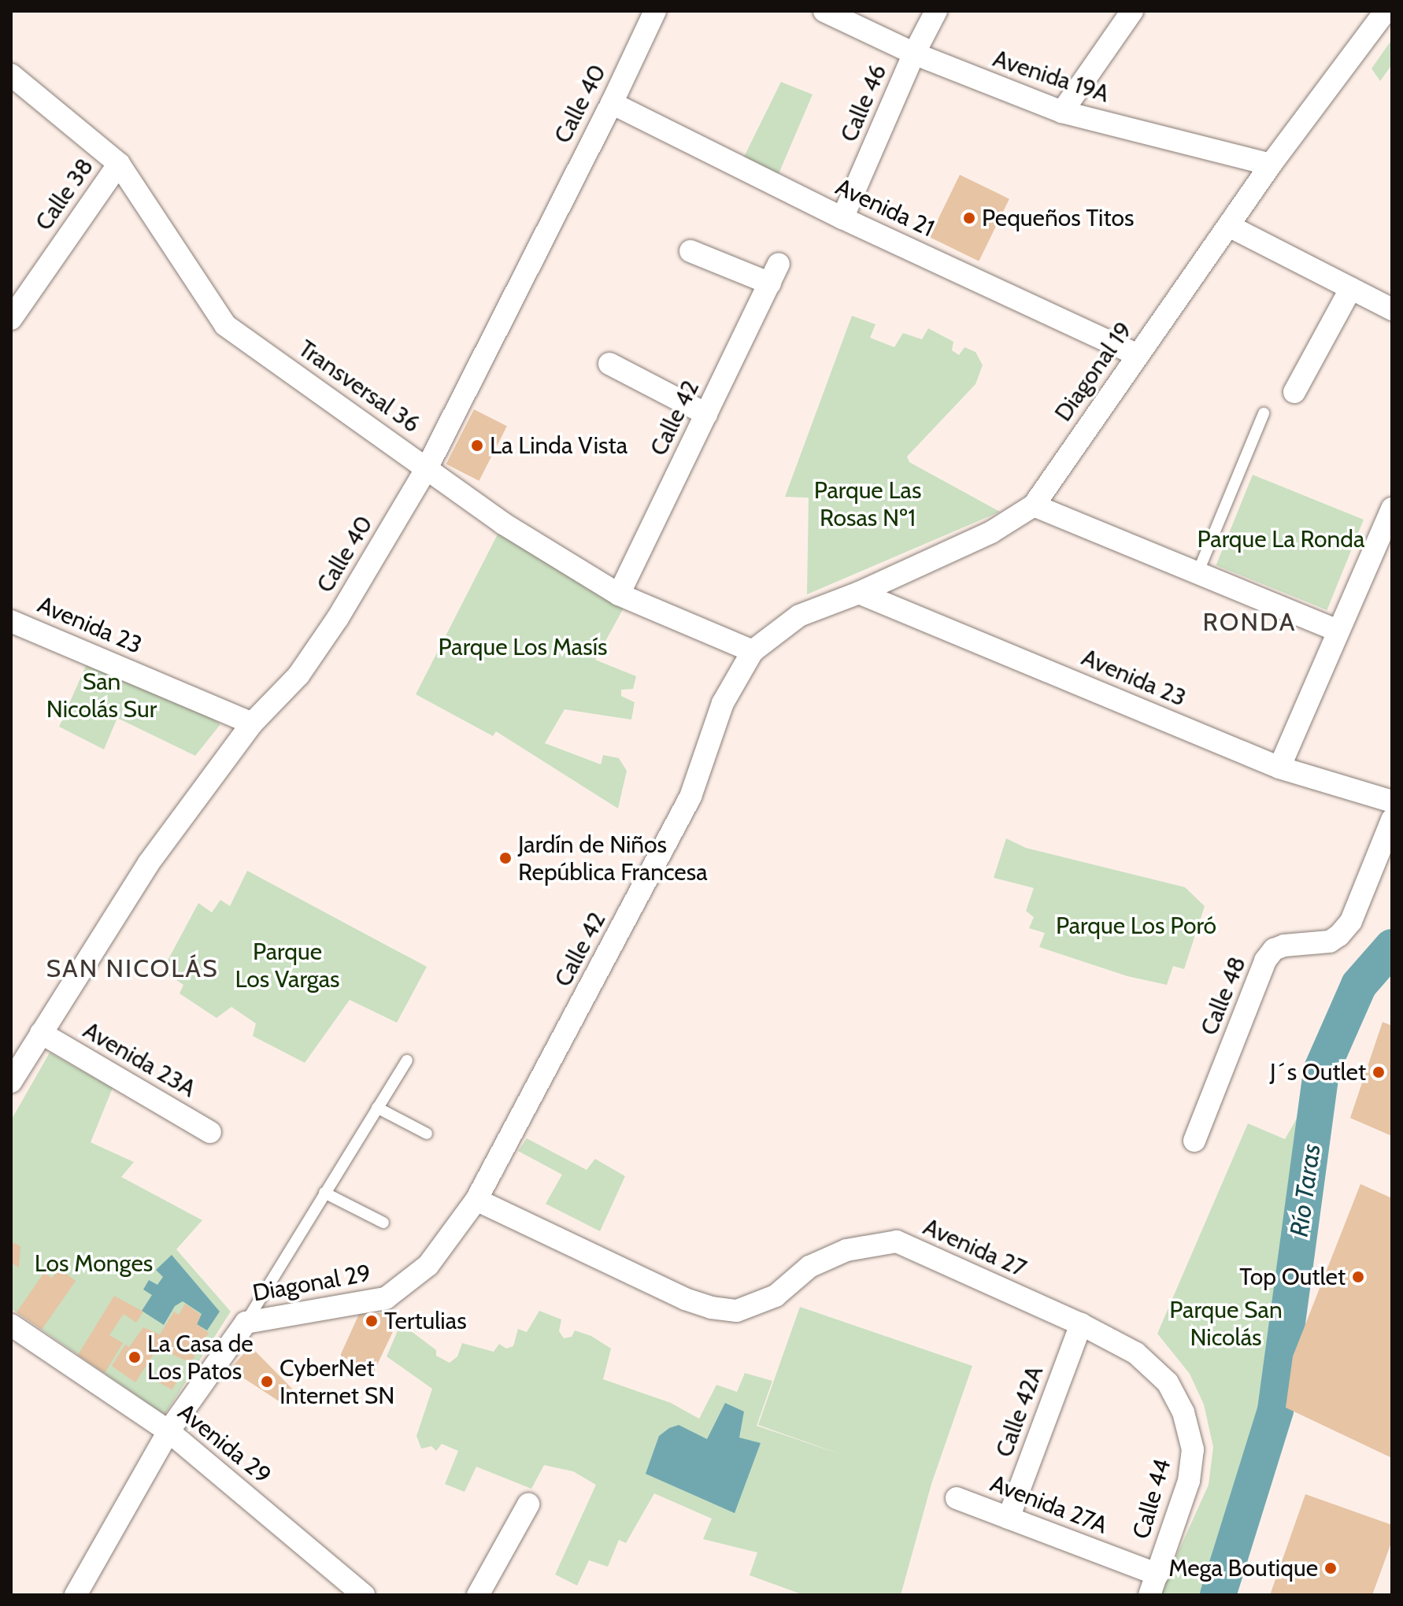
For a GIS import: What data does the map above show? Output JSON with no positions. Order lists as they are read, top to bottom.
{
  "streets": {
    "street": [
      "Avenida 19A",
      "Calle 46",
      "Calle 40",
      "Calle 38",
      "Avenida 21",
      "Diagonal 19",
      "Transversal 36",
      "Calle 42",
      "Avenida 23",
      "Calle 48",
      "Avenida 23A",
      "Avenida 27",
      "Diagonal 29",
      "Calle 42A",
      "Avenida 29",
      "Calle 44",
      "Avenida 27A"
    ]
  },
  "crossings": [
    ["Avenida 19A", "Calle 46"],
    ["Avenida 19A", "Diagonal 19"],
    ["Calle 46", "Avenida 21"],
    ["Calle 40", "Avenida 21"],
    ["Calle 40", "Transversal 36"],
    ["Calle 40", "Avenida 23"],
    ["Calle 40", "Avenida 23A"],
    ["Calle 38", "Transversal 36"],
    ["Avenida 21", "Diagonal 19"],
    ["Diagonal 19", "Transversal 36"],
    ["Diagonal 19", "Calle 42"],
    ["Diagonal 19", "Avenida 23"],
    ["Transversal 36", "Calle 42"],
    ["Calle 42", "Avenida 27"],
    ["Calle 42", "Diagonal 29"],
    ["Avenida 27", "Diagonal 29"],
    ["Avenida 27", "Calle 42A"],
    ["Avenida 27", "Calle 44"],
    ["Diagonal 29", "Avenida 29"],
    ["Calle 42A", "Avenida 27A"],
    ["Calle 44", "Avenida 27A"]
  ],
  "districts": ["RONDA", "SAN NICOLÁS"],
  "water": ["Río Taras"],
  "parks": [
    "Parque Las Rosas Nº1",
    "Parque La Ronda",
    "Parque Los Masís",
    "San Nicolás Sur",
    "Parque Los Poró",
    "Parque Los Vargas",
    "Los Monges",
    "Parque San Nicolás"
  ],
  "places": [
    "Pequeños Titos",
    "La Linda Vista",
    "Jardín de Niños República Francesa",
    "J´s Outlet",
    "Top Outlet",
    "Tertulias",
    "La Casa de Los Patos",
    "CyberNet Internet SN",
    "Mega Boutique"
  ]
}
